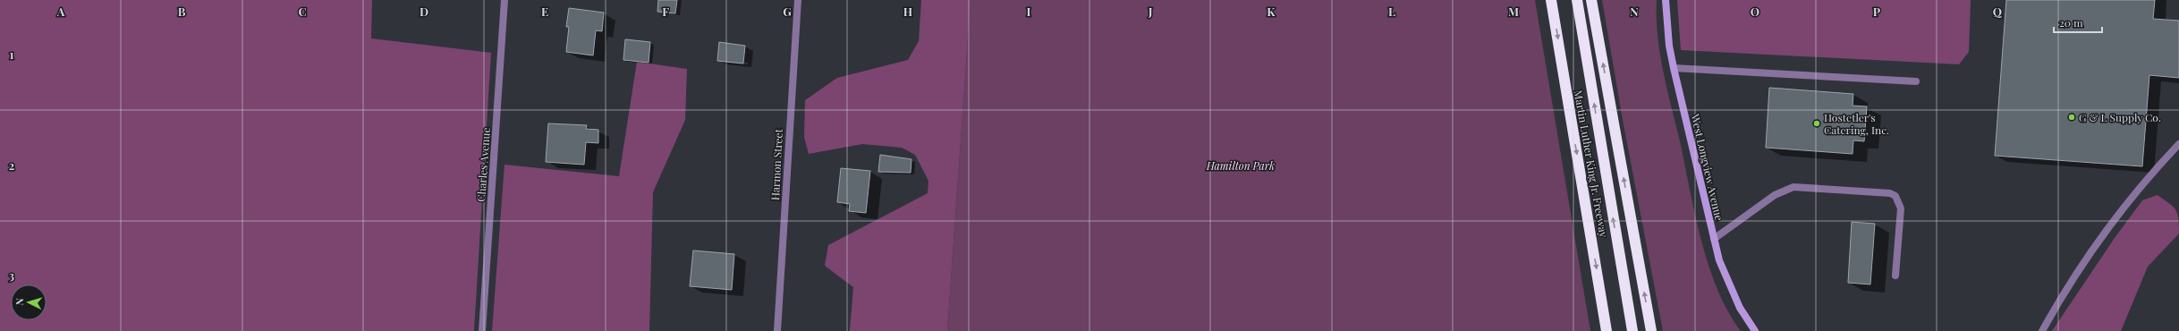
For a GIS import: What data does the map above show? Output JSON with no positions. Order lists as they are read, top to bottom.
{
  "streets": {
    "highway": ["Martin Luther King Jr. Freeway"],
    "street": ["Charles Avenue", "Harmon Street", "West Longview Avenue"]
  },
  "parks": ["Hamilton Park"],
  "places": ["G & L Supply Co.", "Hostetler's Catering, Inc."],
  "scale_bar": "20 m",
  "north": "left",
  "grid": {
    "columns": [
      "A",
      "B",
      "C",
      "D",
      "E",
      "F",
      "G",
      "H",
      "I",
      "J",
      "K",
      "L",
      "M",
      "N",
      "O",
      "P",
      "Q"
    ],
    "rows": ["1", "2", "3"]
  }
}
